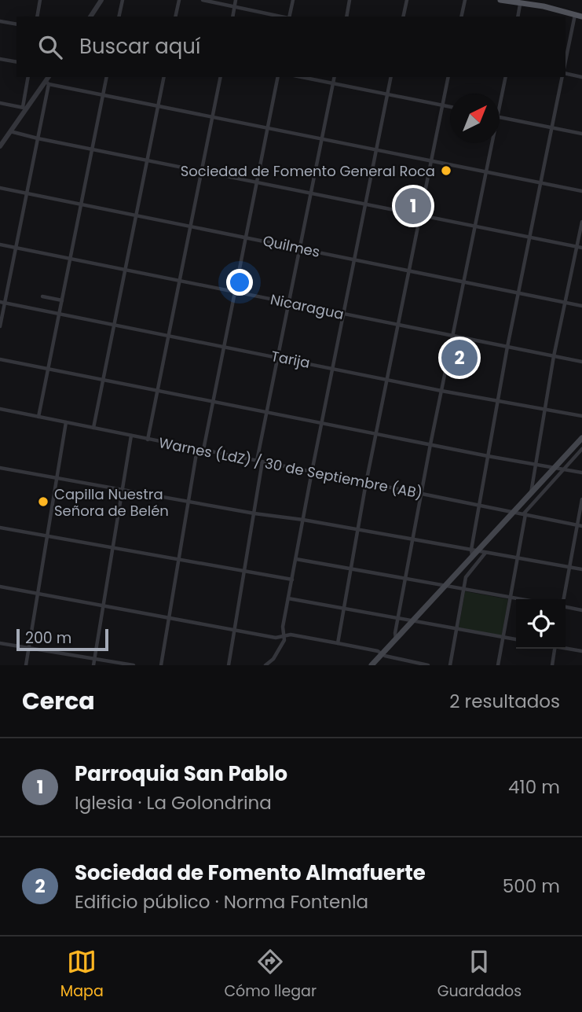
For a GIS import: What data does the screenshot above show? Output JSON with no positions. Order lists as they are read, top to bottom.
{
  "streets": {
    "street": [
      "Quilmes",
      "Nicaragua",
      "Tarija",
      "Warnes (LdZ) / 30 de Septiembre (AB)"
    ]
  },
  "places": ["Sociedad de Fomento General Roca", "Capilla Nuestra Señora de Belén"],
  "scale_bar": "200 m",
  "north": "top right",
  "page": {
    "search": "Buscar aquí",
    "pins": ["1", "2"],
    "scale": "200 m",
    "heading": ["Cerca", "2 resultados"],
    "list": [
      {
        "mark": "1",
        "name": "Parroquia San Pablo",
        "note": "Iglesia · La Golondrina",
        "value": "410 m"
      },
      {
        "mark": "2",
        "name": "Sociedad de Fomento Almafuerte",
        "note": "Edificio público · Norma Fontenla",
        "value": "500 m"
      }
    ],
    "nav": ["Mapa", "Cómo llegar", "Guardados"]
  }
}
